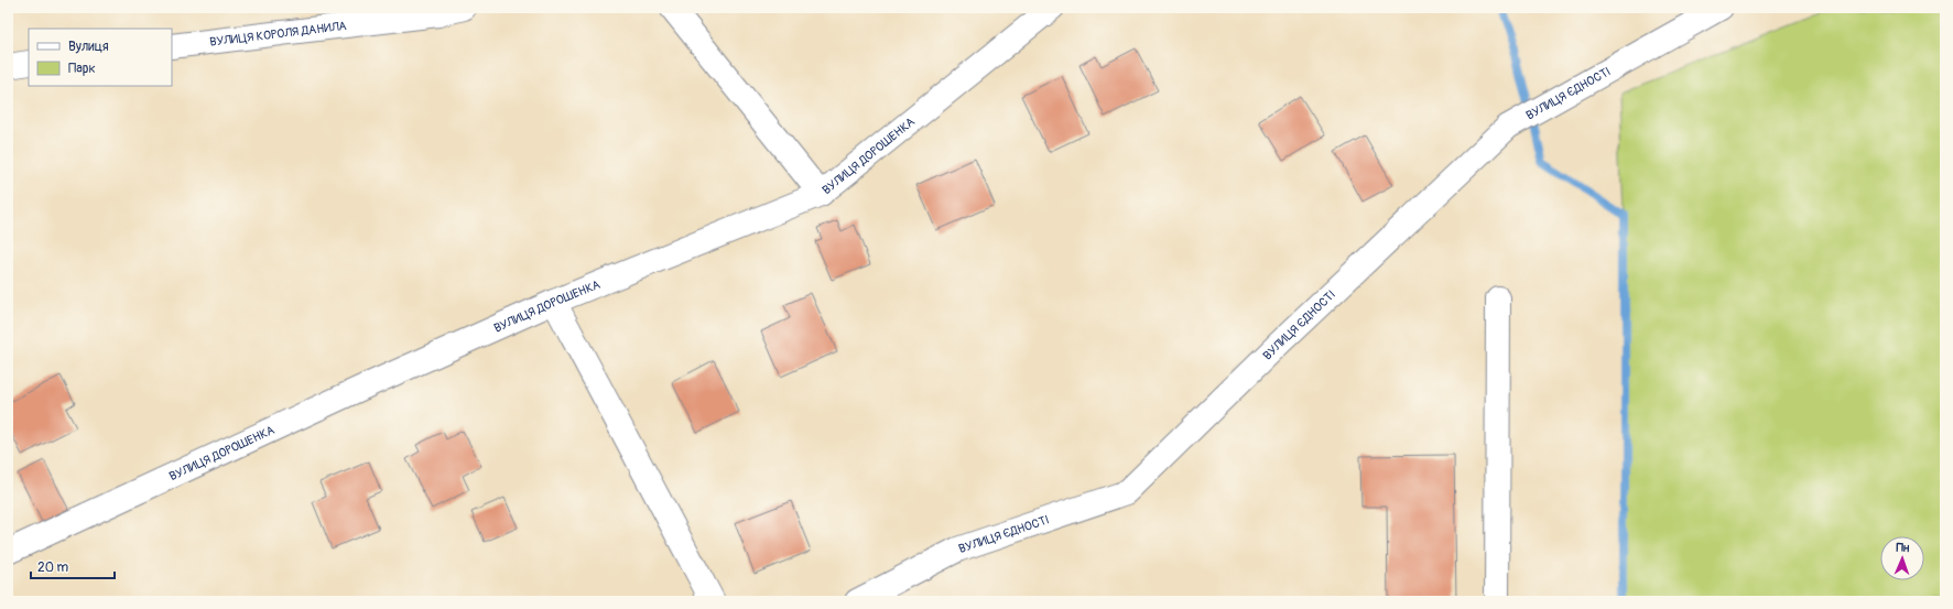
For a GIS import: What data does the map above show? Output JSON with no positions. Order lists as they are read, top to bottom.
{
  "streets": {
    "street": ["ВУЛИЦЯ КОРОЛЯ ДАНИЛА", "ВУЛИЦЯ ЄДНОСТІ", "ВУЛИЦЯ ДОРОШЕНКА"]
  },
  "legend": ["Вулиця", "Парк"],
  "scale_bar": "20 m",
  "north": "top"
}
